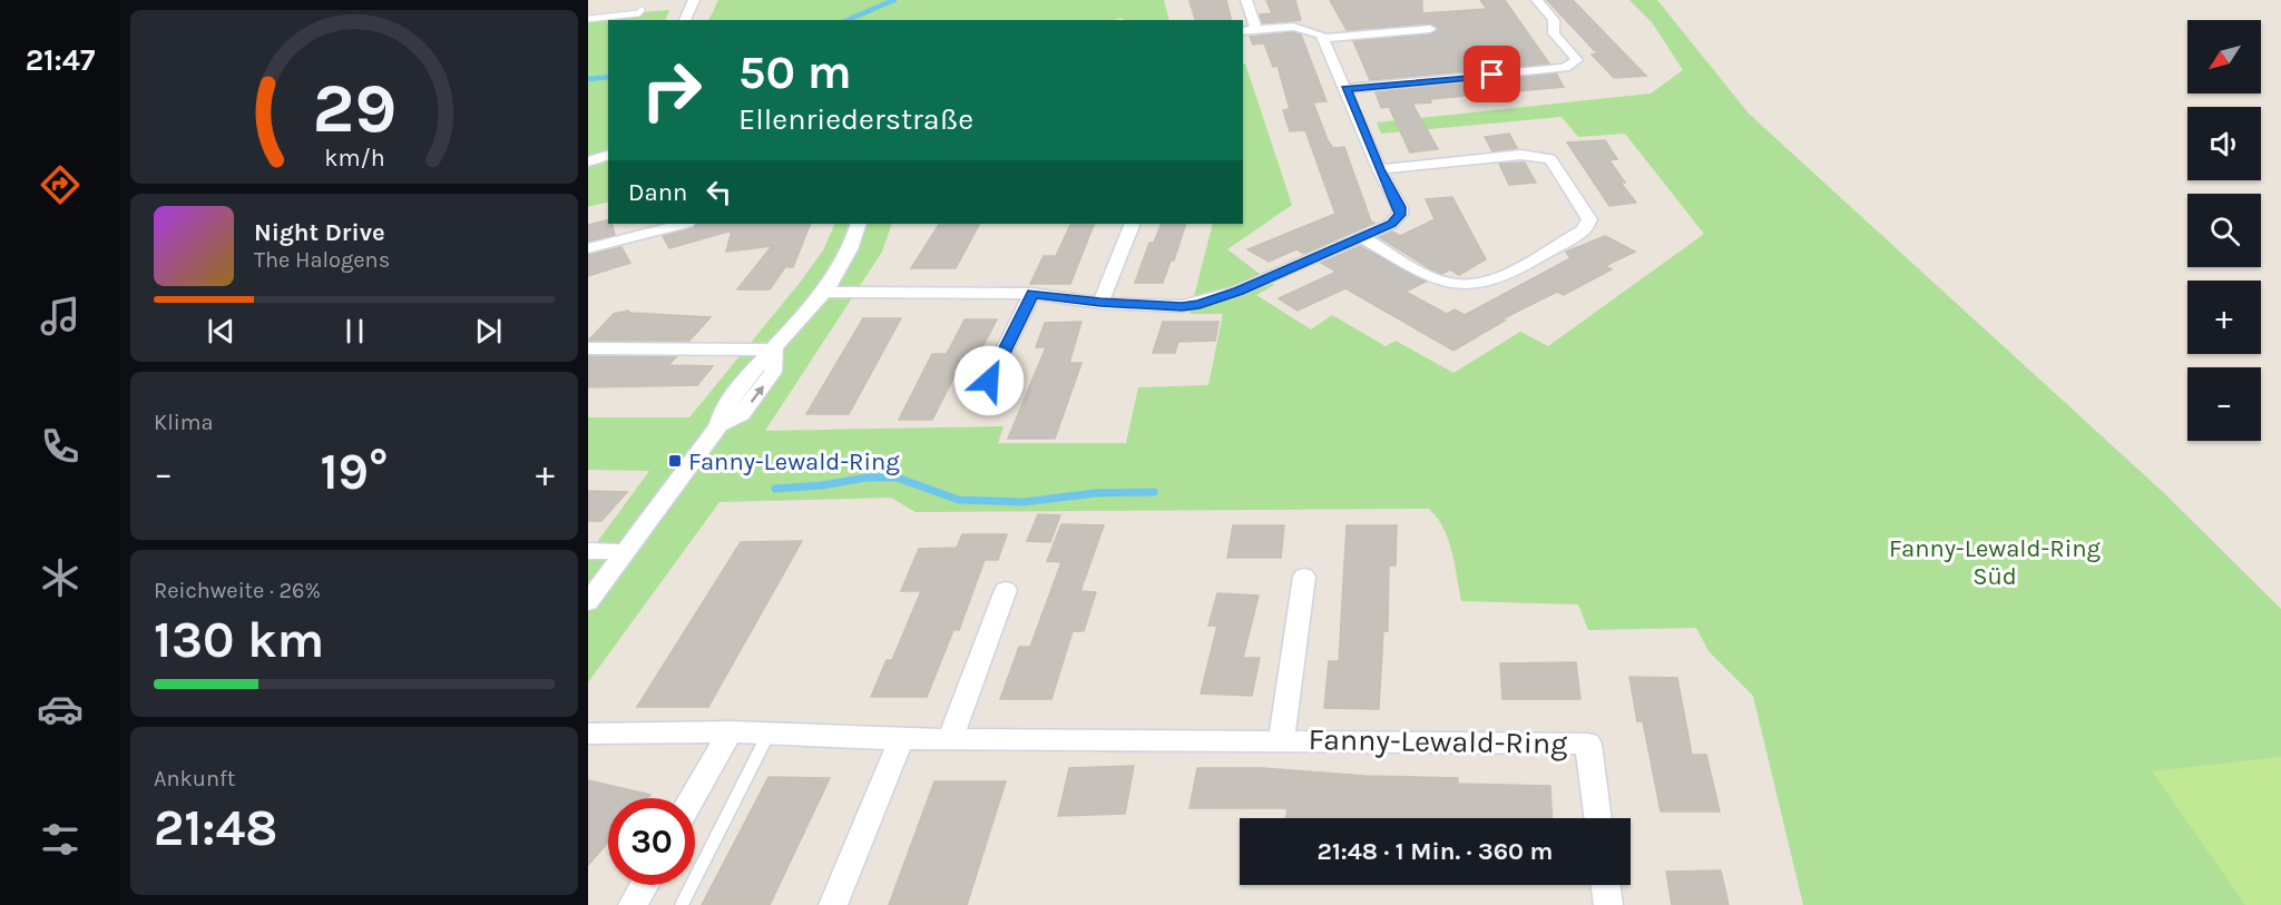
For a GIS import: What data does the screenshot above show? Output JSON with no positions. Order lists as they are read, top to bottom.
{
  "streets": {
    "street": ["Fanny-Lewald-Ring"]
  },
  "parks": ["Fanny-Lewald-Ring Süd"],
  "places": {
    "transit": ["Fanny-Lewald-Ring"]
  },
  "north": "bottom left",
  "page": {
    "tabs": "21:47",
    "map_buttons": ["+", "−"],
    "turn": ["50 m", "Ellenriederstraße"],
    "then": "Dann",
    "song": ["Night Drive", "The Halogens"],
    "tile": [
      "Klima",
      ["Reichweite · 26%", "130 km"],
      ["Ankunft", "21:48"]
    ],
    "heat": ["−", "19°", "+"],
    "limit": "30",
    "trip": "21:48 · 1 Min. · 360 m",
    "gauge": ["29", "km/h"]
  }
}
